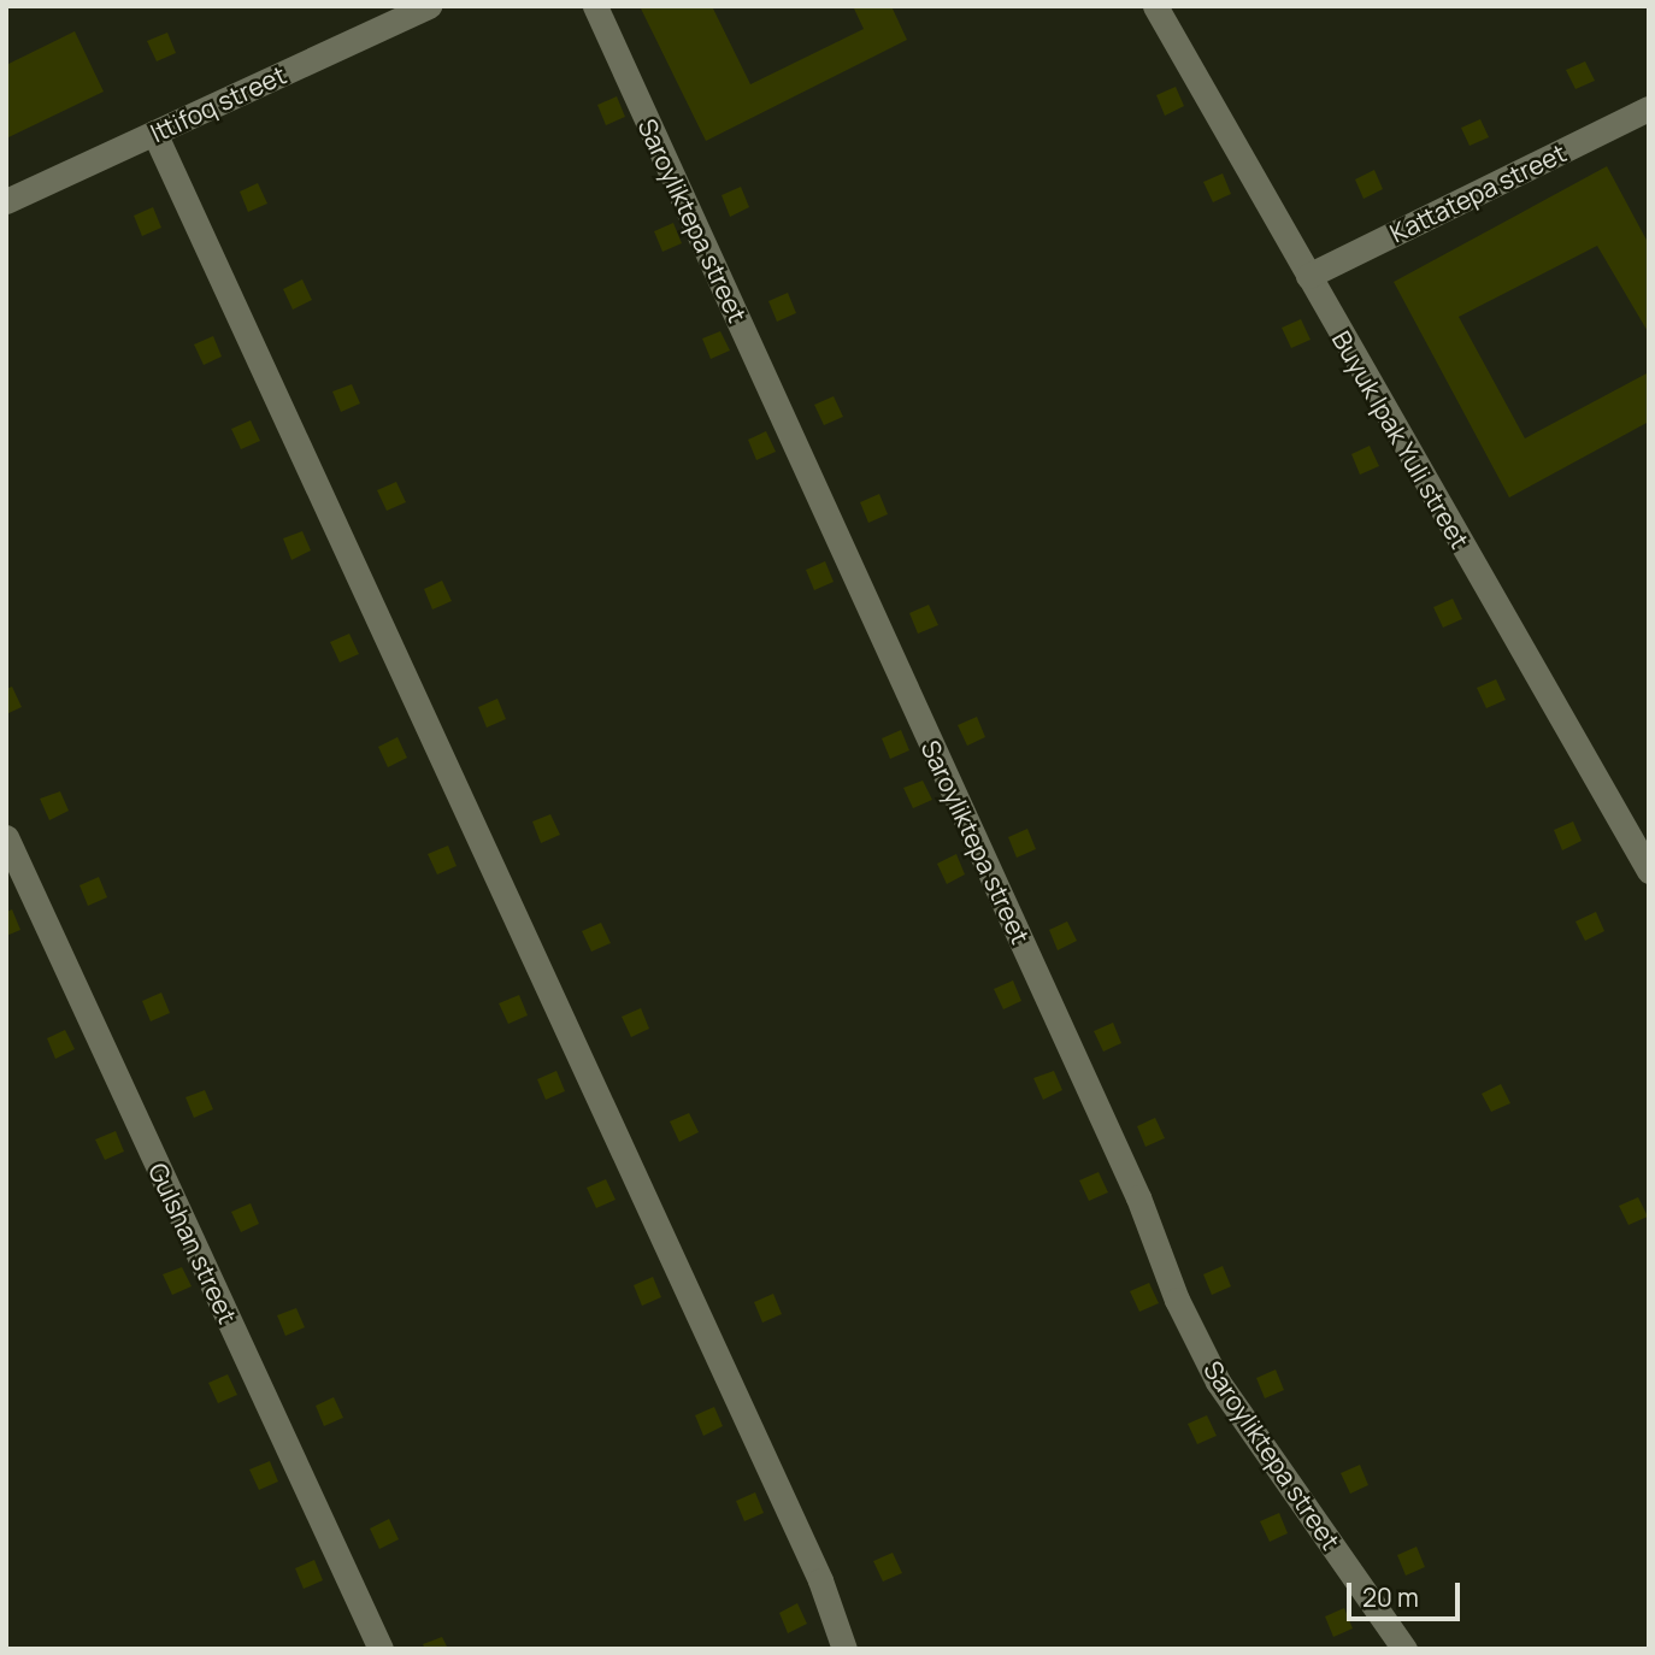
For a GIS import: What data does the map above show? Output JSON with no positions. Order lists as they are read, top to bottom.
{
  "streets": {
    "street": [
      "Ittifoq street",
      "Kattatepa street",
      "Saroyliktepa street",
      "Buyuk Ipak Yuli street",
      "Gulshan street"
    ]
  },
  "crossings": [
    ["Kattatepa street", "Buyuk Ipak Yuli street"]
  ],
  "scale_bar": "20 m"
}
